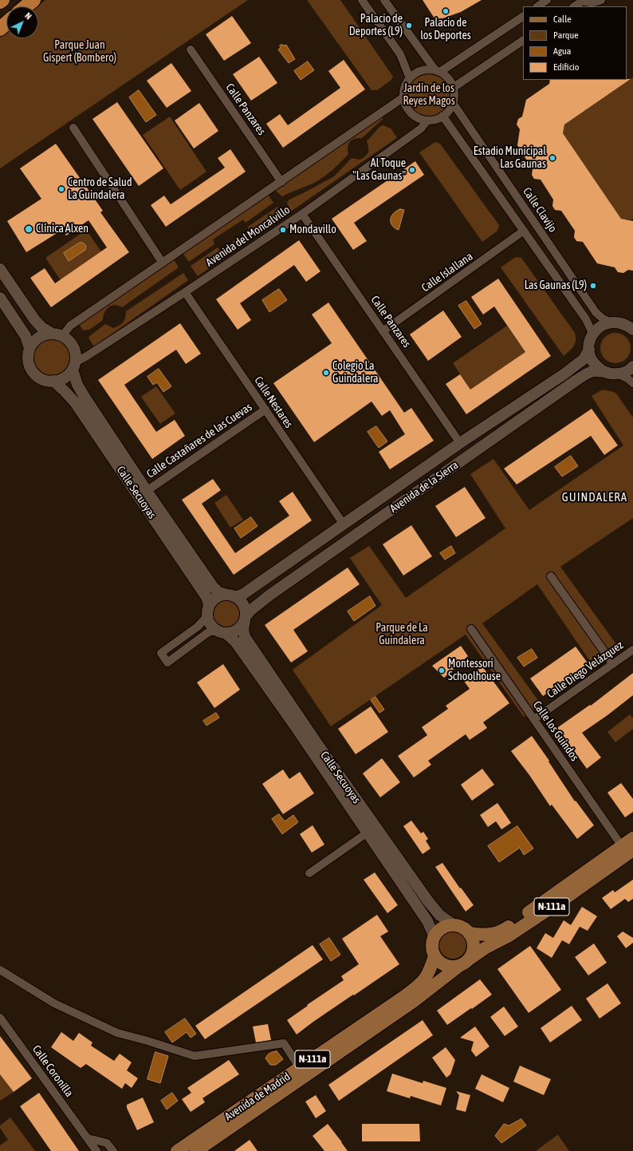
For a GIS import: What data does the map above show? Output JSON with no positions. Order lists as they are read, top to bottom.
{
  "streets": {
    "main road": [
      "Avenida de la Sierra",
      "Calle Secuoyas",
      "N-111a",
      "Avenida de Madrid"
    ],
    "street": [
      "Calle Panzares",
      "Calle Clavijo",
      "Avenida del Moncalvillo",
      "Calle Islallana",
      "Calle Nestares",
      "Calle Castañares de las Cuevas",
      "Calle Diego Velázquez",
      "Calle los Guindos",
      "Calle Coronilla"
    ]
  },
  "crossings": [
    ["Calle Panzares", "Avenida del Moncalvillo"],
    ["Calle Panzares", "Calle Islallana"],
    ["Calle Panzares", "Avenida de la Sierra"],
    ["Calle Clavijo", "Avenida del Moncalvillo"],
    ["Calle Clavijo", "Avenida de la Sierra"],
    ["Avenida del Moncalvillo", "Calle Nestares"],
    ["Avenida del Moncalvillo", "Calle Secuoyas"],
    ["Calle Nestares", "Calle Castañares de las Cuevas"],
    ["Calle Nestares", "Avenida de la Sierra"],
    ["Calle Castañares de las Cuevas", "Calle Secuoyas"],
    ["Avenida de la Sierra", "Calle Secuoyas"],
    ["Calle Secuoyas", "N-111a"],
    ["Calle Secuoyas", "Avenida de Madrid"],
    ["Calle Diego Velázquez", "Calle los Guindos"],
    ["Calle los Guindos", "Avenida de Madrid"],
    ["N-111a", "Avenida de Madrid"]
  ],
  "districts": ["GUINDALERA"],
  "parks": ["Parque Juan Gispert (Bombero)", "Jardín de los Reyes Magos", "Parque de La Guindalera"],
  "places": [
    "Palacio de los Deportes",
    "Palacio de Deportes (L9)",
    "Estadio Municipal Las Gaunas",
    "Al Toque \"Las Gaunas\"",
    "Centro de Salud La Guindalera",
    "Clínica Alxen",
    "Mondavillo",
    "Las Gaunas (L9)",
    "Colegio La Guindalera",
    "Montessori Schoolhouse"
  ],
  "legend": [
    "Calle",
    "Parque",
    "Agua",
    "Edificio"
  ],
  "north": "top right"
}
